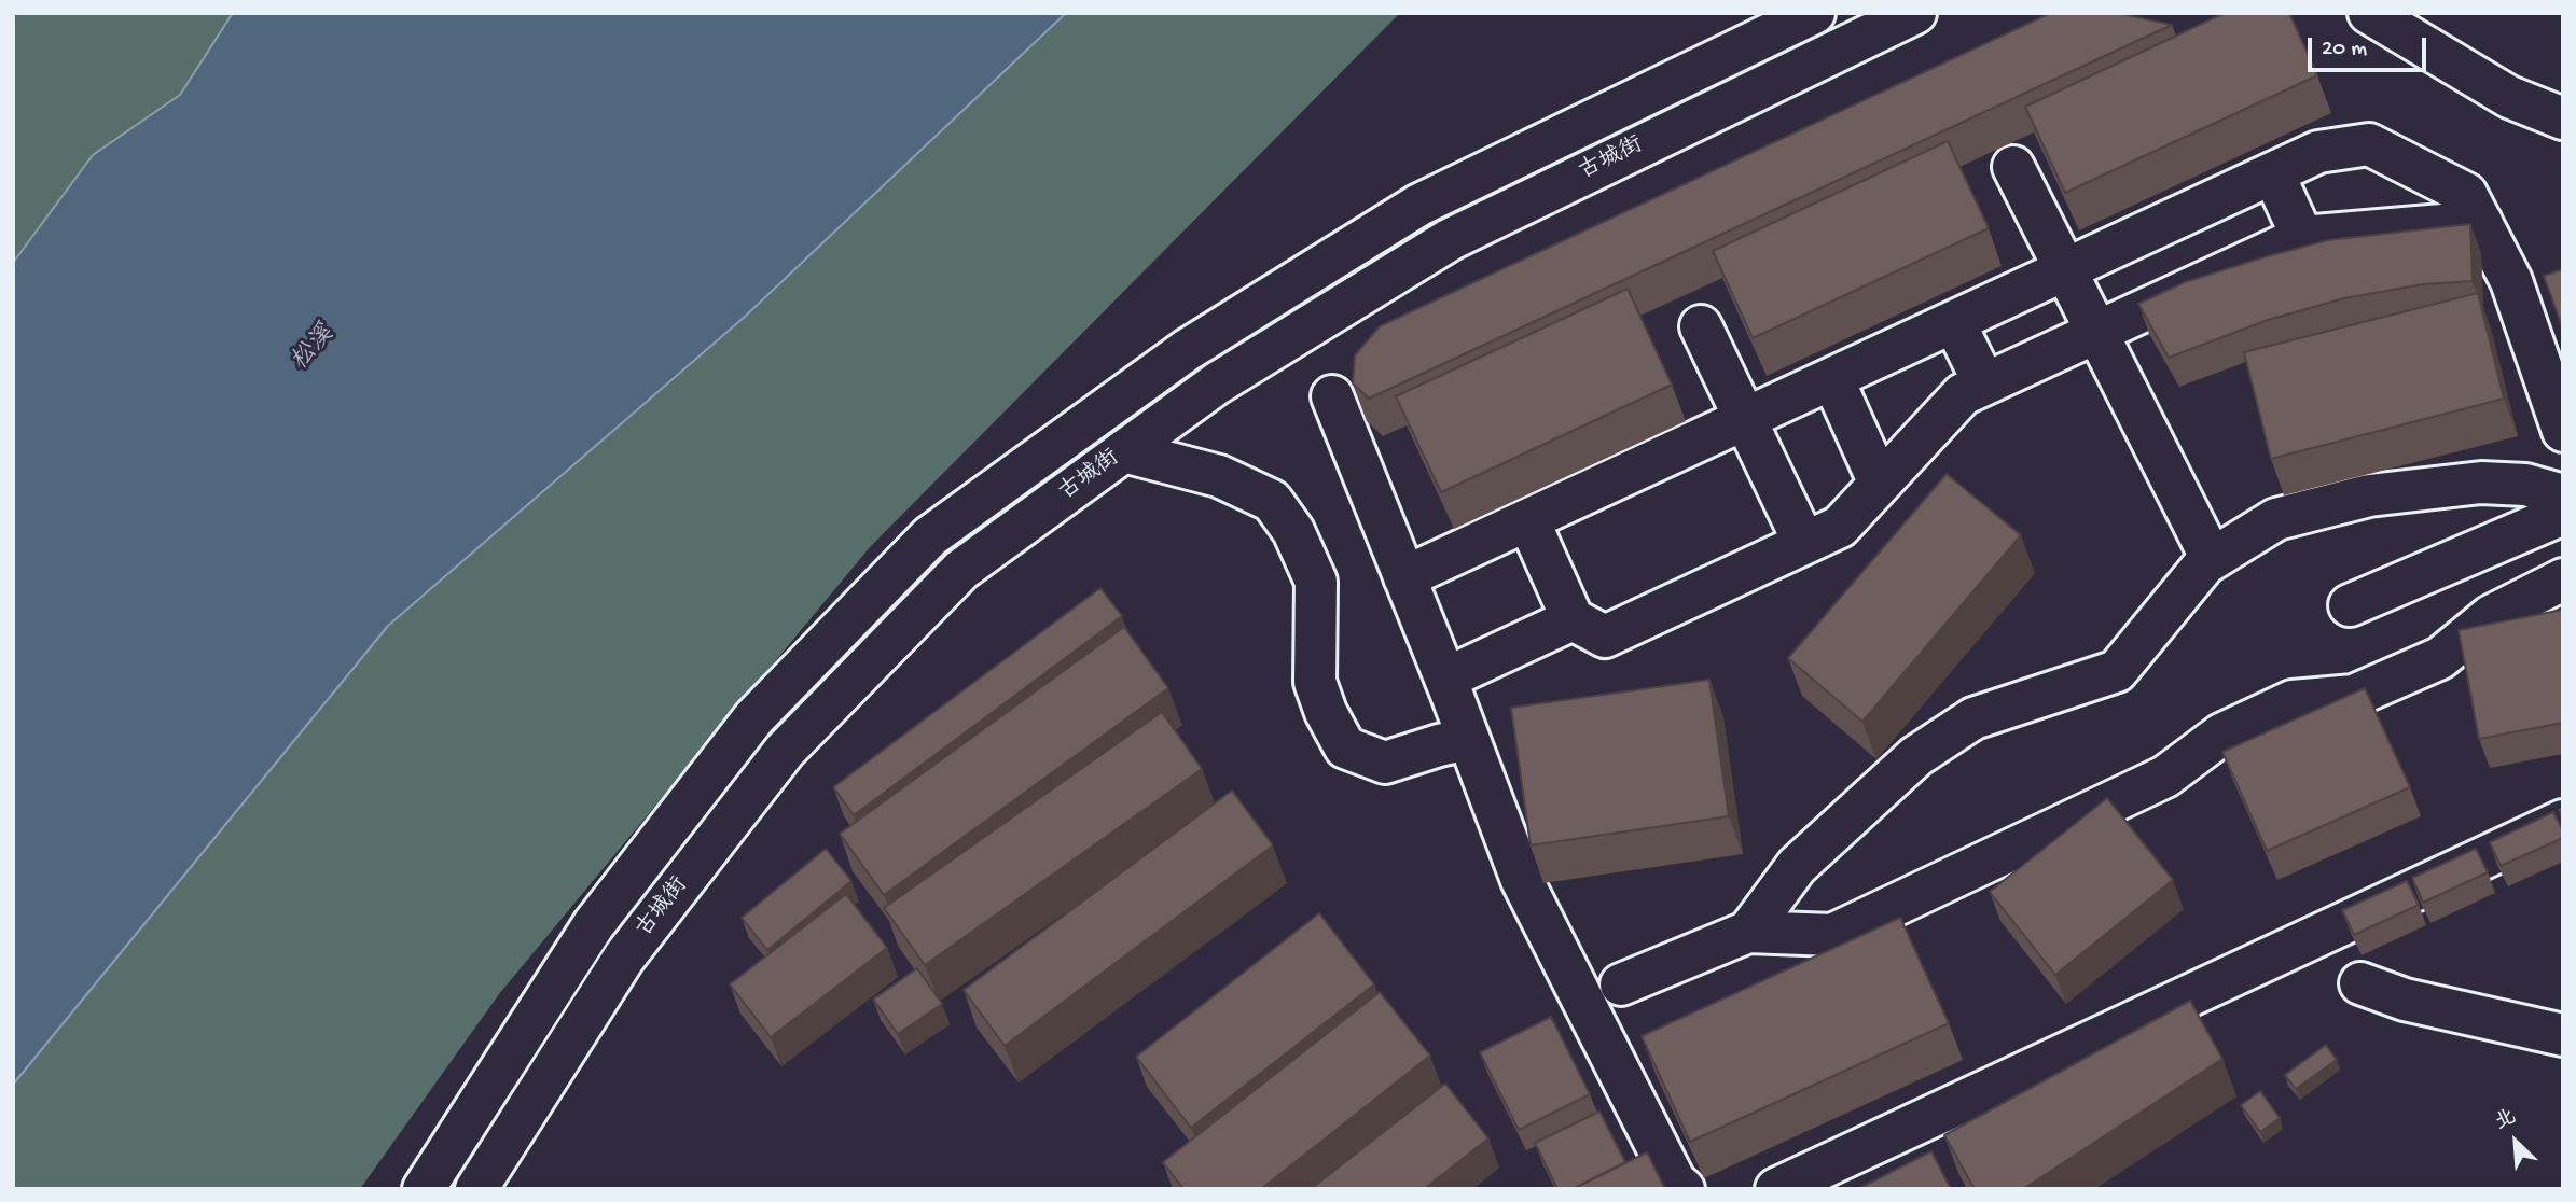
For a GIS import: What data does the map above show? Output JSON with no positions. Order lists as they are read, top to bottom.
{
  "streets": {
    "street": ["古城街"]
  },
  "water": ["松溪"],
  "scale_bar": "20 m",
  "north": "top left"
}
